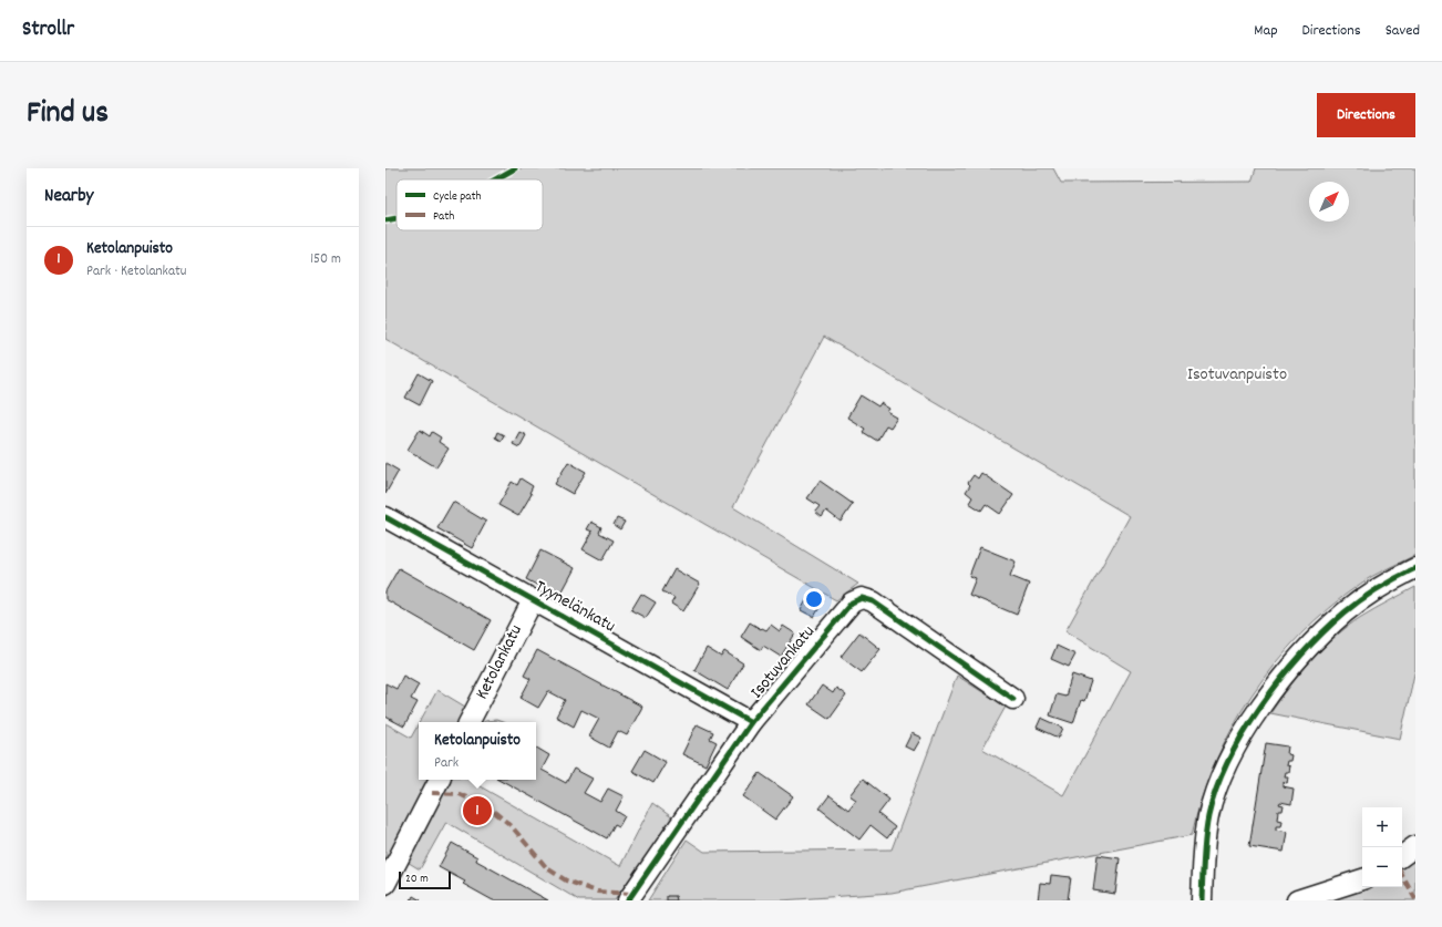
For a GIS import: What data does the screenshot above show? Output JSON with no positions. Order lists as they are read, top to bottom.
{
  "streets": {
    "street": ["Tyynelänkatu", "Ketolankatu", "Isotuvankatu"]
  },
  "crossings": [
    ["Tyynelänkatu", "Ketolankatu"],
    ["Tyynelänkatu", "Isotuvankatu"]
  ],
  "parks": ["Isotuvanpuisto"],
  "legend": ["Cycle path", "Path"],
  "scale_bar": "20 m",
  "north": "top right",
  "page": {
    "header": "Strollr",
    "nav": ["Map", "Directions", "Saved"],
    "title": "Find us",
    "buttons": "Directions",
    "heading": "Nearby",
    "list": [
      {
        "mark": "1",
        "name": "Ketolanpuisto",
        "note": "Park · Ketolankatu",
        "value": "150 m"
      }
    ],
    "popup": ["Ketolanpuisto", "Park"],
    "pins": "1",
    "map_buttons": ["+", "−"],
    "scale": "20 m"
  }
}
